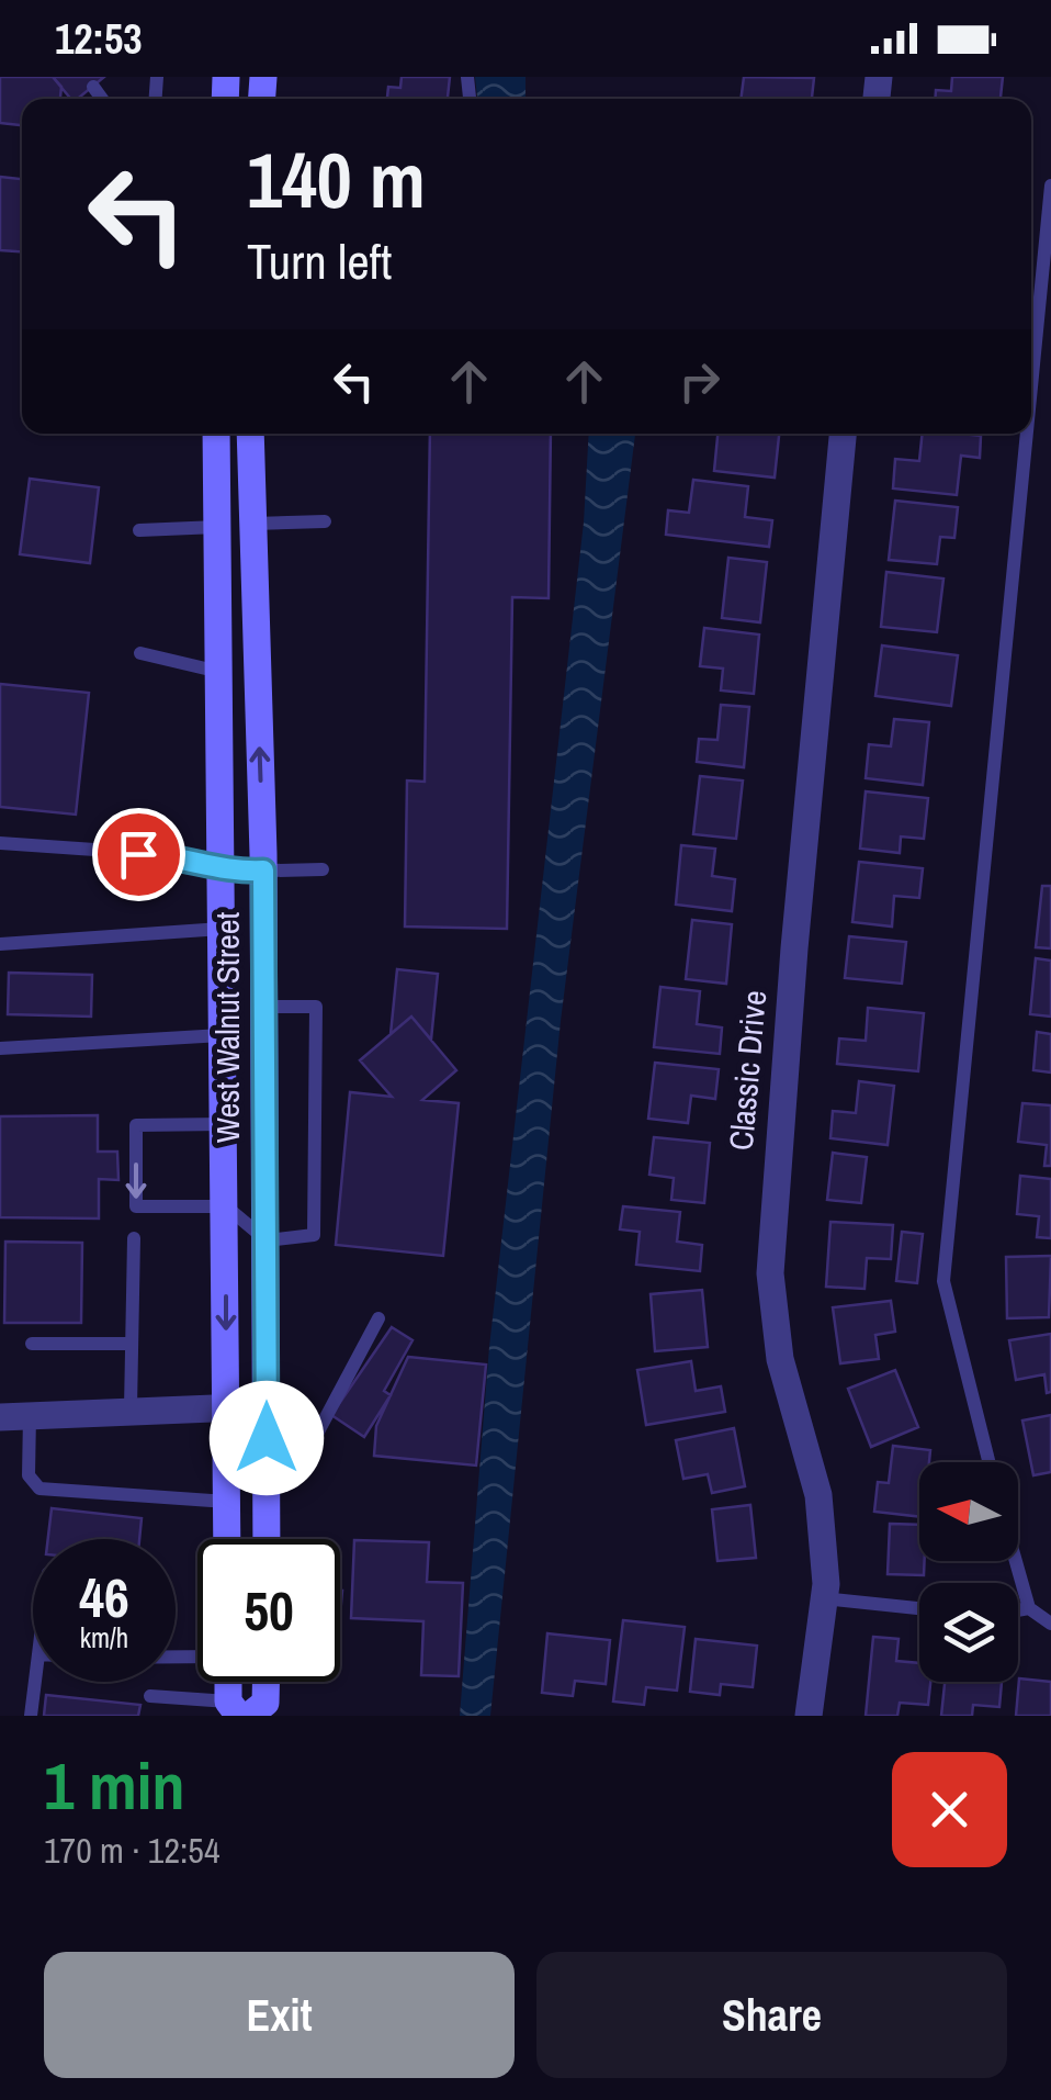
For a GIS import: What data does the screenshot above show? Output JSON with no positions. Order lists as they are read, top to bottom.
{
  "streets": {
    "main road": ["West Walnut Street"],
    "street": ["Classic Drive"]
  },
  "north": "left",
  "page": {
    "status": "12:53",
    "turn": ["140 m", "Turn left"],
    "speed": "46 km/h",
    "limit": "50",
    "heading": ["1 min", "170 m · 12:54"],
    "buttons": ["Exit", "Share"]
  }
}
